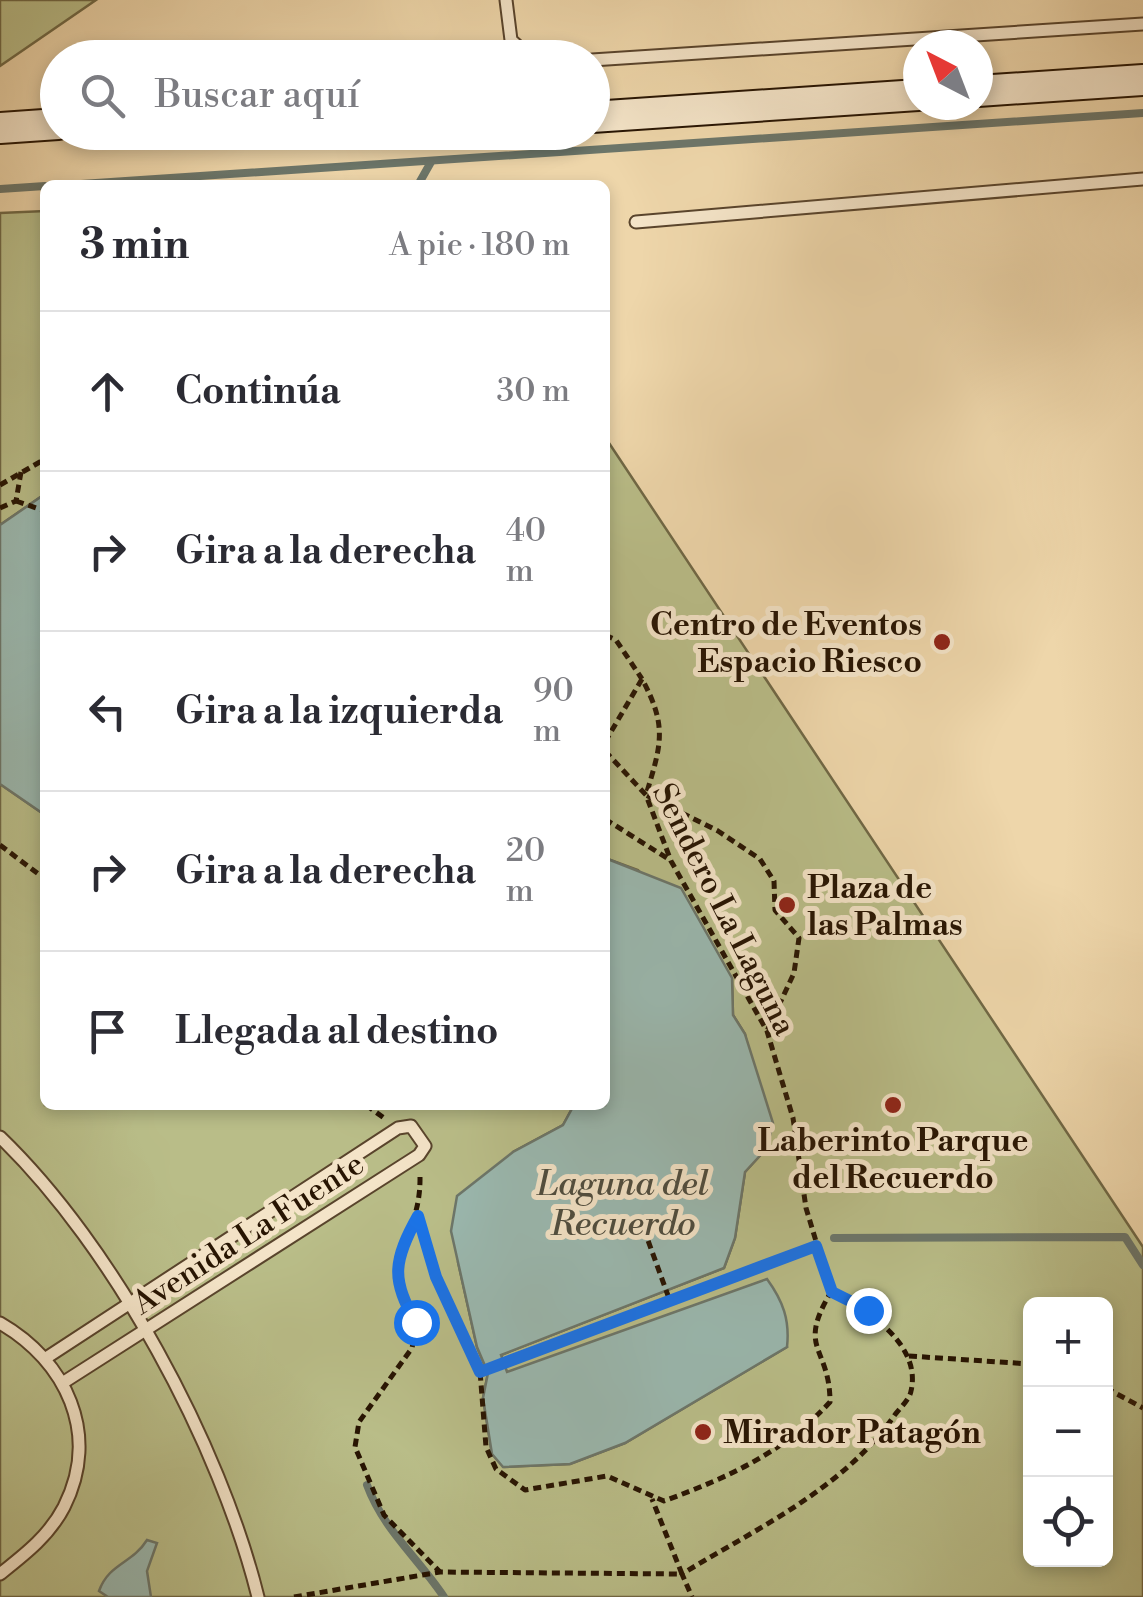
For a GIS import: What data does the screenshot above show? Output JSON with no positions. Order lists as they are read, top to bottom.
{
  "streets": {
    "lane": ["Avenida La Fuente"],
    "path": ["Sendero La Laguna"]
  },
  "water": ["Laguna del Recuerdo"],
  "places": [
    "Centro de Eventos Espacio Riesco",
    "Plaza de las Palmas",
    "Laberinto Parque del Recuerdo",
    "Mirador Patagón"
  ],
  "north": "top left",
  "page": {
    "search": "Buscar aquí",
    "heading": ["3 min", "A pie · 180 m"],
    "list": [
      ["Continúa", "30 m"],
      ["Gira a la derecha", "40 m"],
      ["Gira a la izquierda", "90 m"],
      ["Gira a la derecha", "20 m"],
      "Llegada al destino"
    ],
    "map_buttons": ["+", "−"]
  }
}
